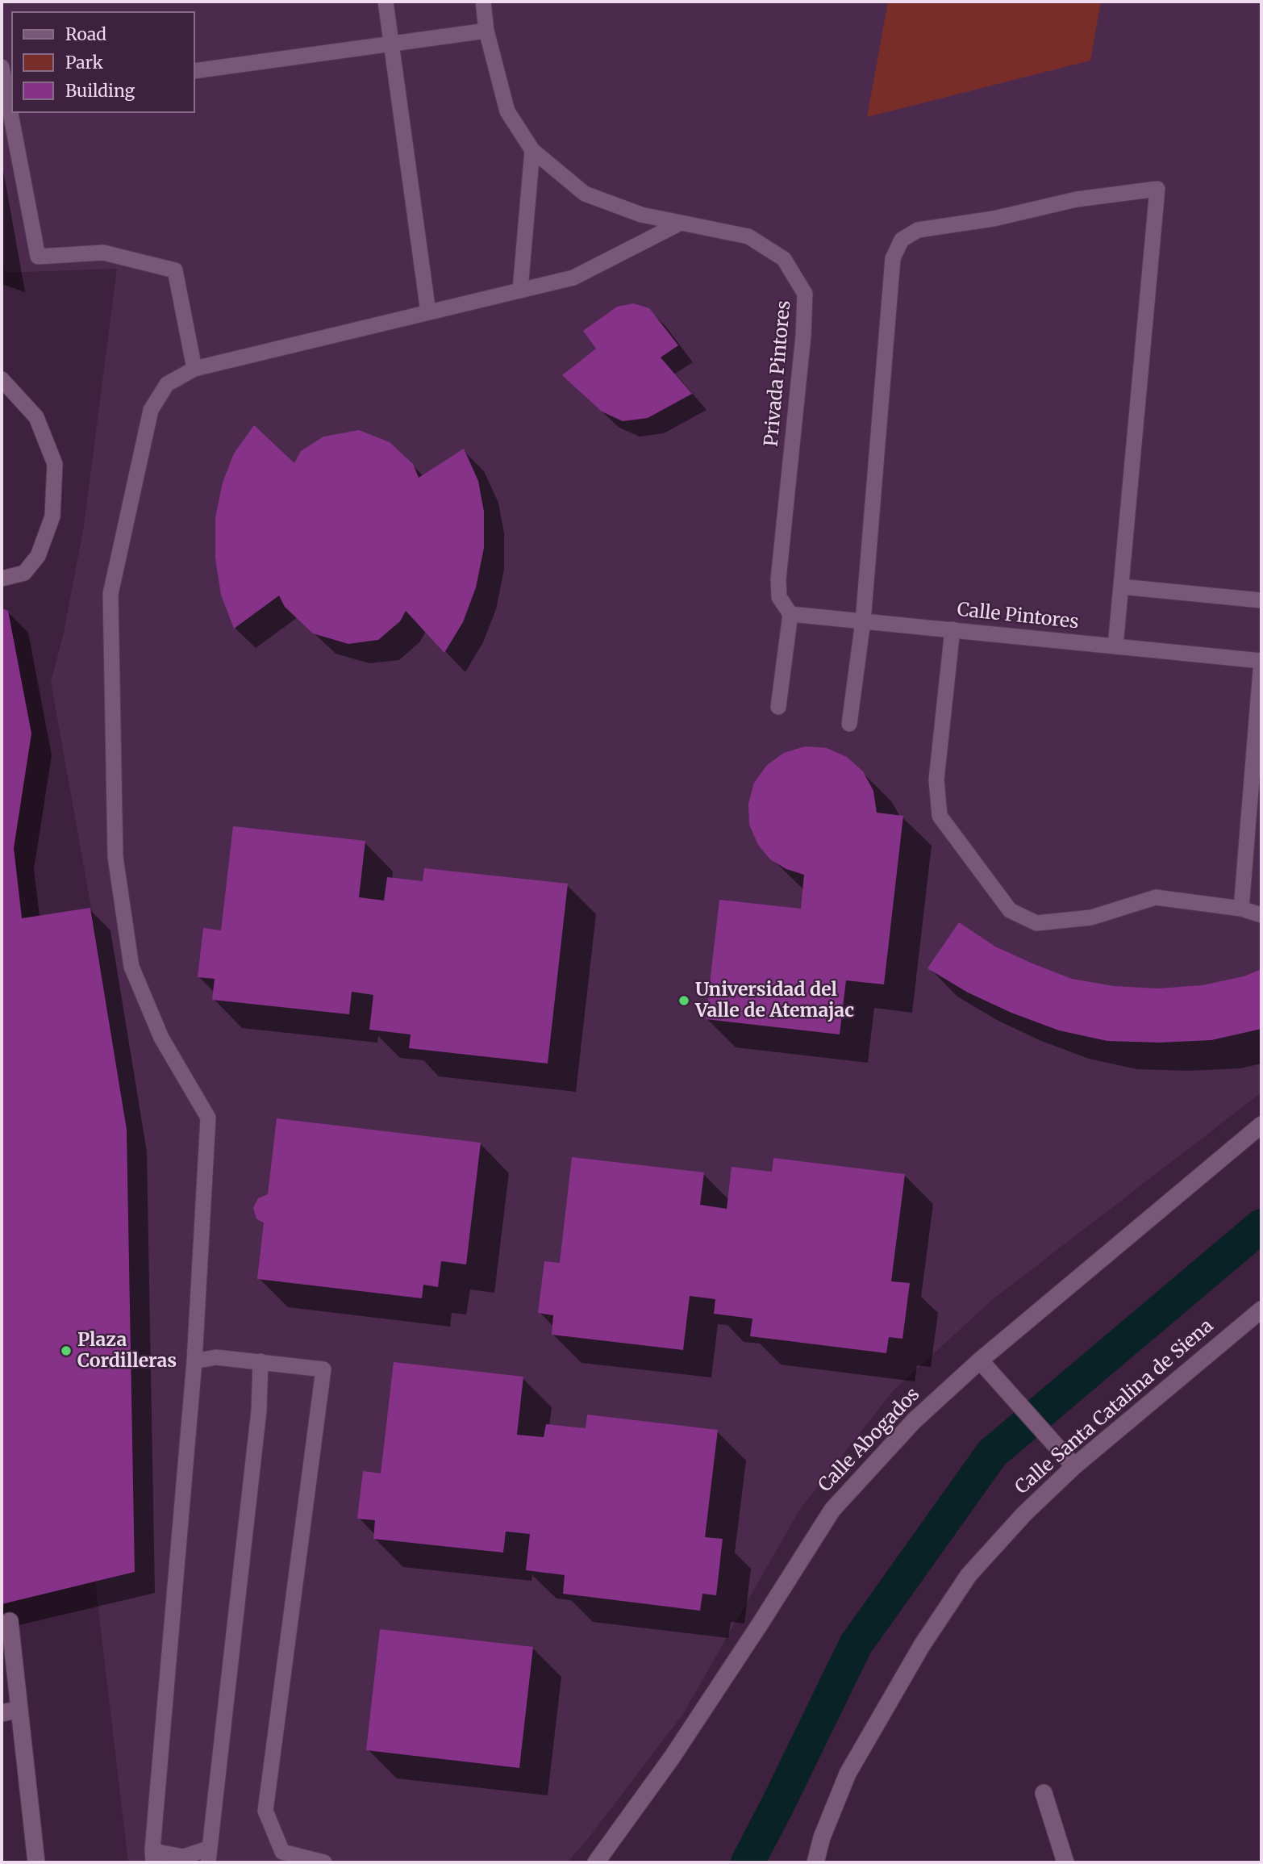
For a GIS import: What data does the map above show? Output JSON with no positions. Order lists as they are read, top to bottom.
{
  "streets": {
    "street": ["Calle Santa Catalina de Siena", "Calle Abogados"],
    "lane": ["Privada Pintores", "Calle Pintores"]
  },
  "crossings": [
    ["Privada Pintores", "Calle Pintores"]
  ],
  "places": ["Universidad del Valle de Atemajac", "Plaza Cordilleras"],
  "legend": ["Road", "Park", "Building"]
}
